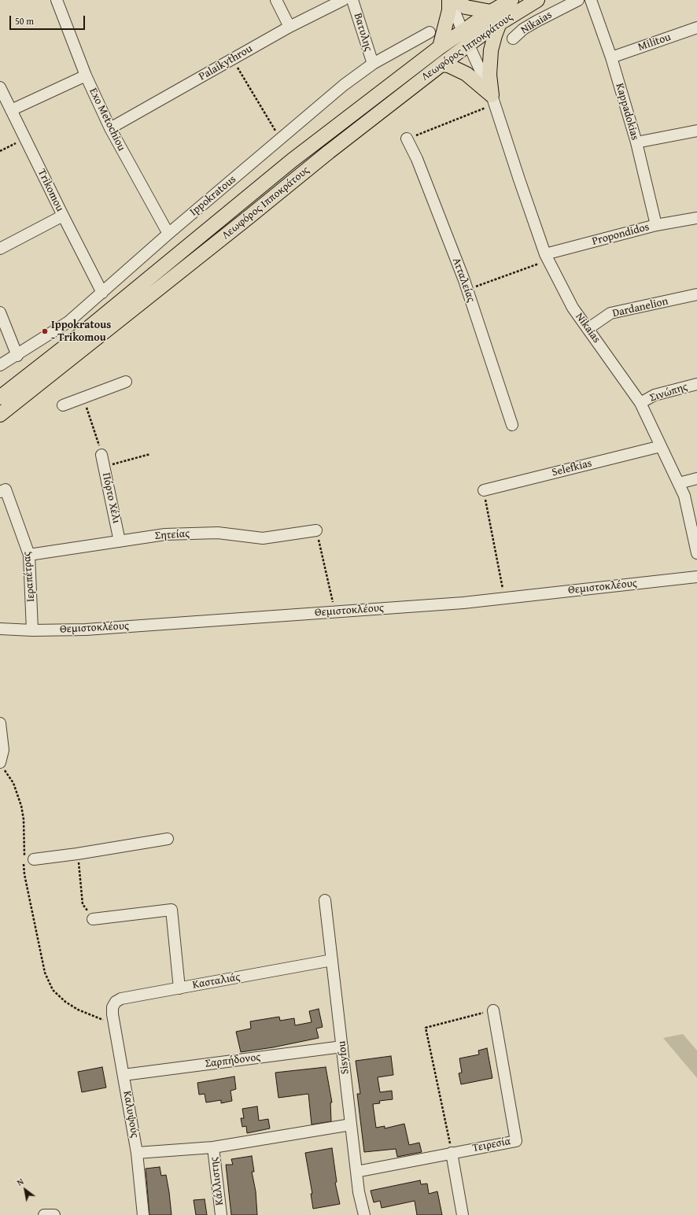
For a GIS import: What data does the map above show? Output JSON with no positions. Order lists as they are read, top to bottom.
{
  "streets": {
    "main road": ["Λεωφόρος Ιπποκράτους"],
    "street": [
      "Nikaias",
      "Βατυλης",
      "Militou",
      "Palaikythrou",
      "Kappadokias",
      "Exo Metochiou",
      "Trikomou",
      "Ippokratous",
      "Propondidos",
      "Ατταλείας",
      "Dardanelion",
      "Σινώπης",
      "Selefkias",
      "Πόρτο Χέλι",
      "Σητείας",
      "Ιεραπέτρας",
      "Θεμιστοκλέους",
      "Κασταλιάς",
      "Sisyfou",
      "Σαρπήδονος",
      "Καλυψούς",
      "Τειρεσία",
      "Κάλλιστης"
    ]
  },
  "crossings": [
    ["Nikaias", "Λεωφόρος Ιπποκράτους"],
    ["Nikaias", "Propondidos"],
    ["Nikaias", "Dardanelion"],
    ["Nikaias", "Σινώπης"],
    ["Nikaias", "Selefkias"],
    ["Βατυλης", "Ippokratous"],
    ["Militou", "Kappadokias"],
    ["Palaikythrou", "Exo Metochiou"],
    ["Kappadokias", "Propondidos"],
    ["Exo Metochiou", "Ippokratous"],
    ["Trikomou", "Ippokratous"],
    ["Πόρτο Χέλι", "Σητείας"],
    ["Σητείας", "Ιεραπέτρας"],
    ["Ιεραπέτρας", "Θεμιστοκλέους"],
    ["Κασταλιάς", "Sisyfou"],
    ["Κασταλιάς", "Καλυψούς"],
    ["Sisyfou", "Σαρπήδονος"],
    ["Sisyfou", "Τειρεσία"],
    ["Σαρπήδονος", "Καλυψούς"]
  ],
  "places": ["Ippokratous - Trikomou"],
  "scale_bar": "50 m",
  "north": "top left"
}
